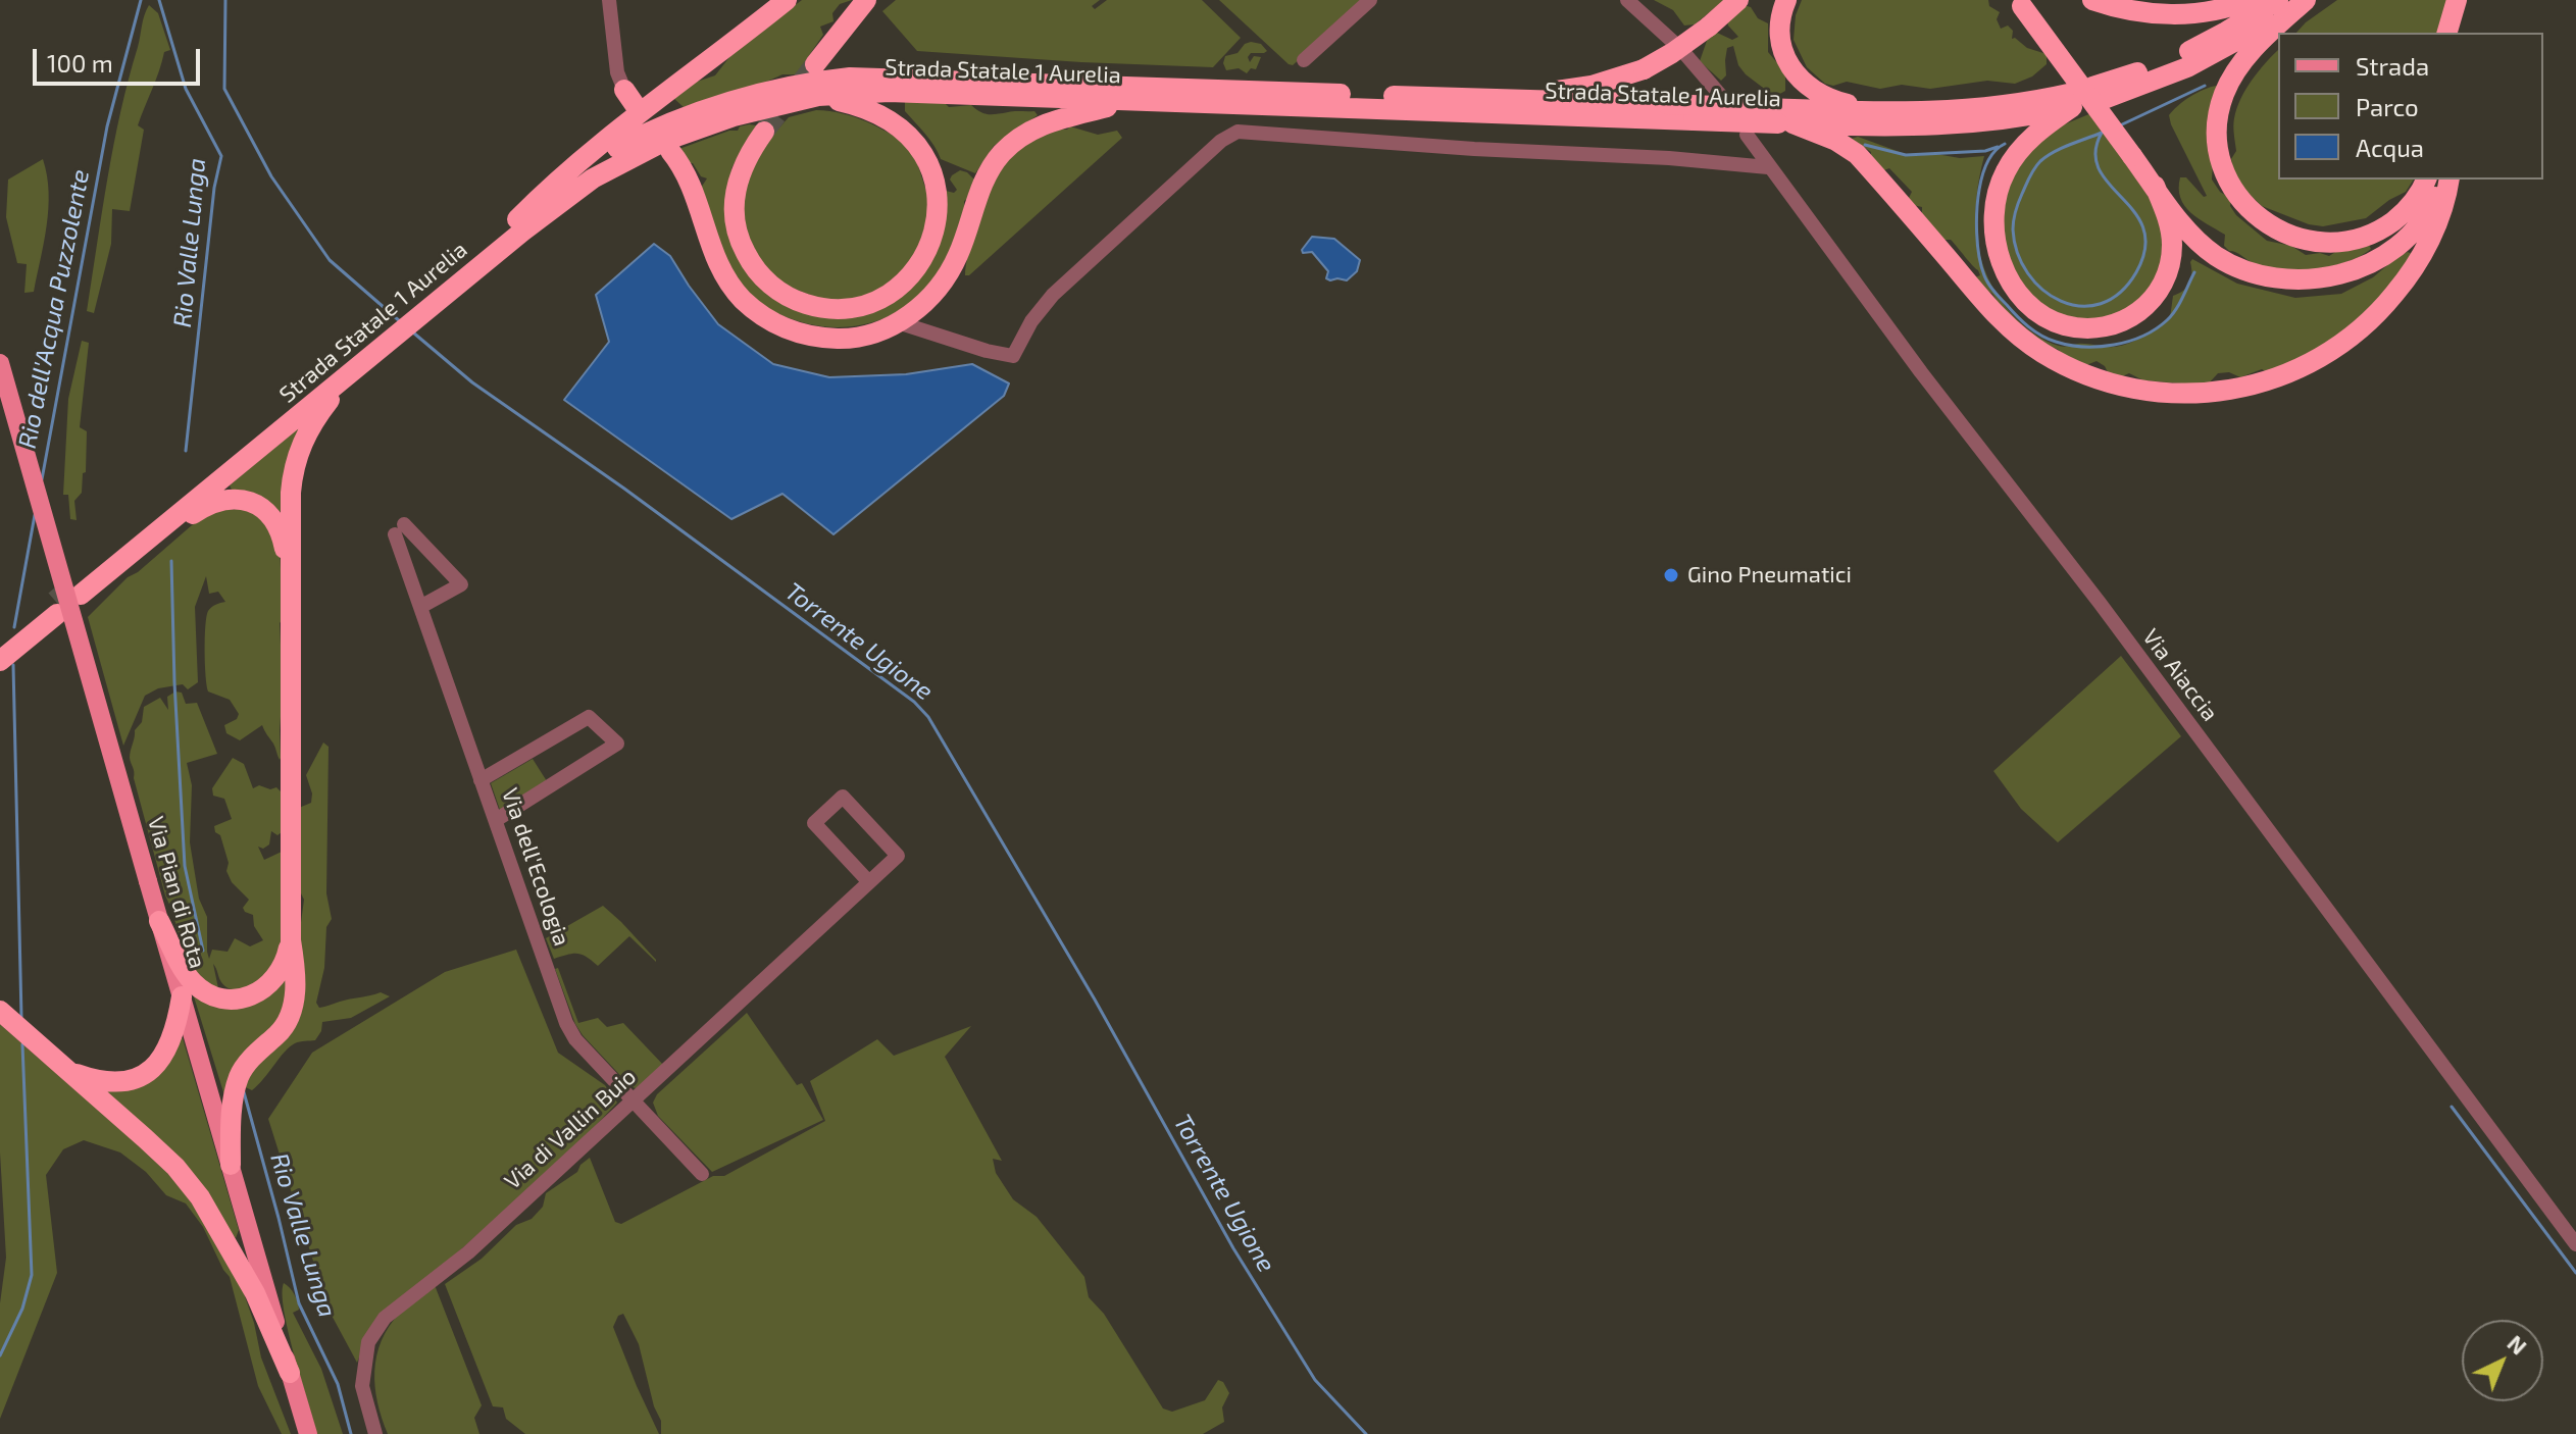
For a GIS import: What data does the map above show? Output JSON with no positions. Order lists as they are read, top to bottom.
{
  "streets": {
    "highway": ["Strada Statale 1 Aurelia"],
    "main road": ["Via Pian di Rota"],
    "street": ["Via Aiaccia", "Via dell'Ecologia", "Via di Vallin Buio"]
  },
  "crossings": [
    ["Via dell'Ecologia", "Via di Vallin Buio"]
  ],
  "water": ["Rio Valle Lunga", "Rio dell'Acqua Puzzolente", "Torrente Ugione"],
  "places": ["Gino Pneumatici"],
  "legend": ["Strada", "Parco", "Acqua"],
  "scale_bar": "100 m",
  "north": "top right"
}
